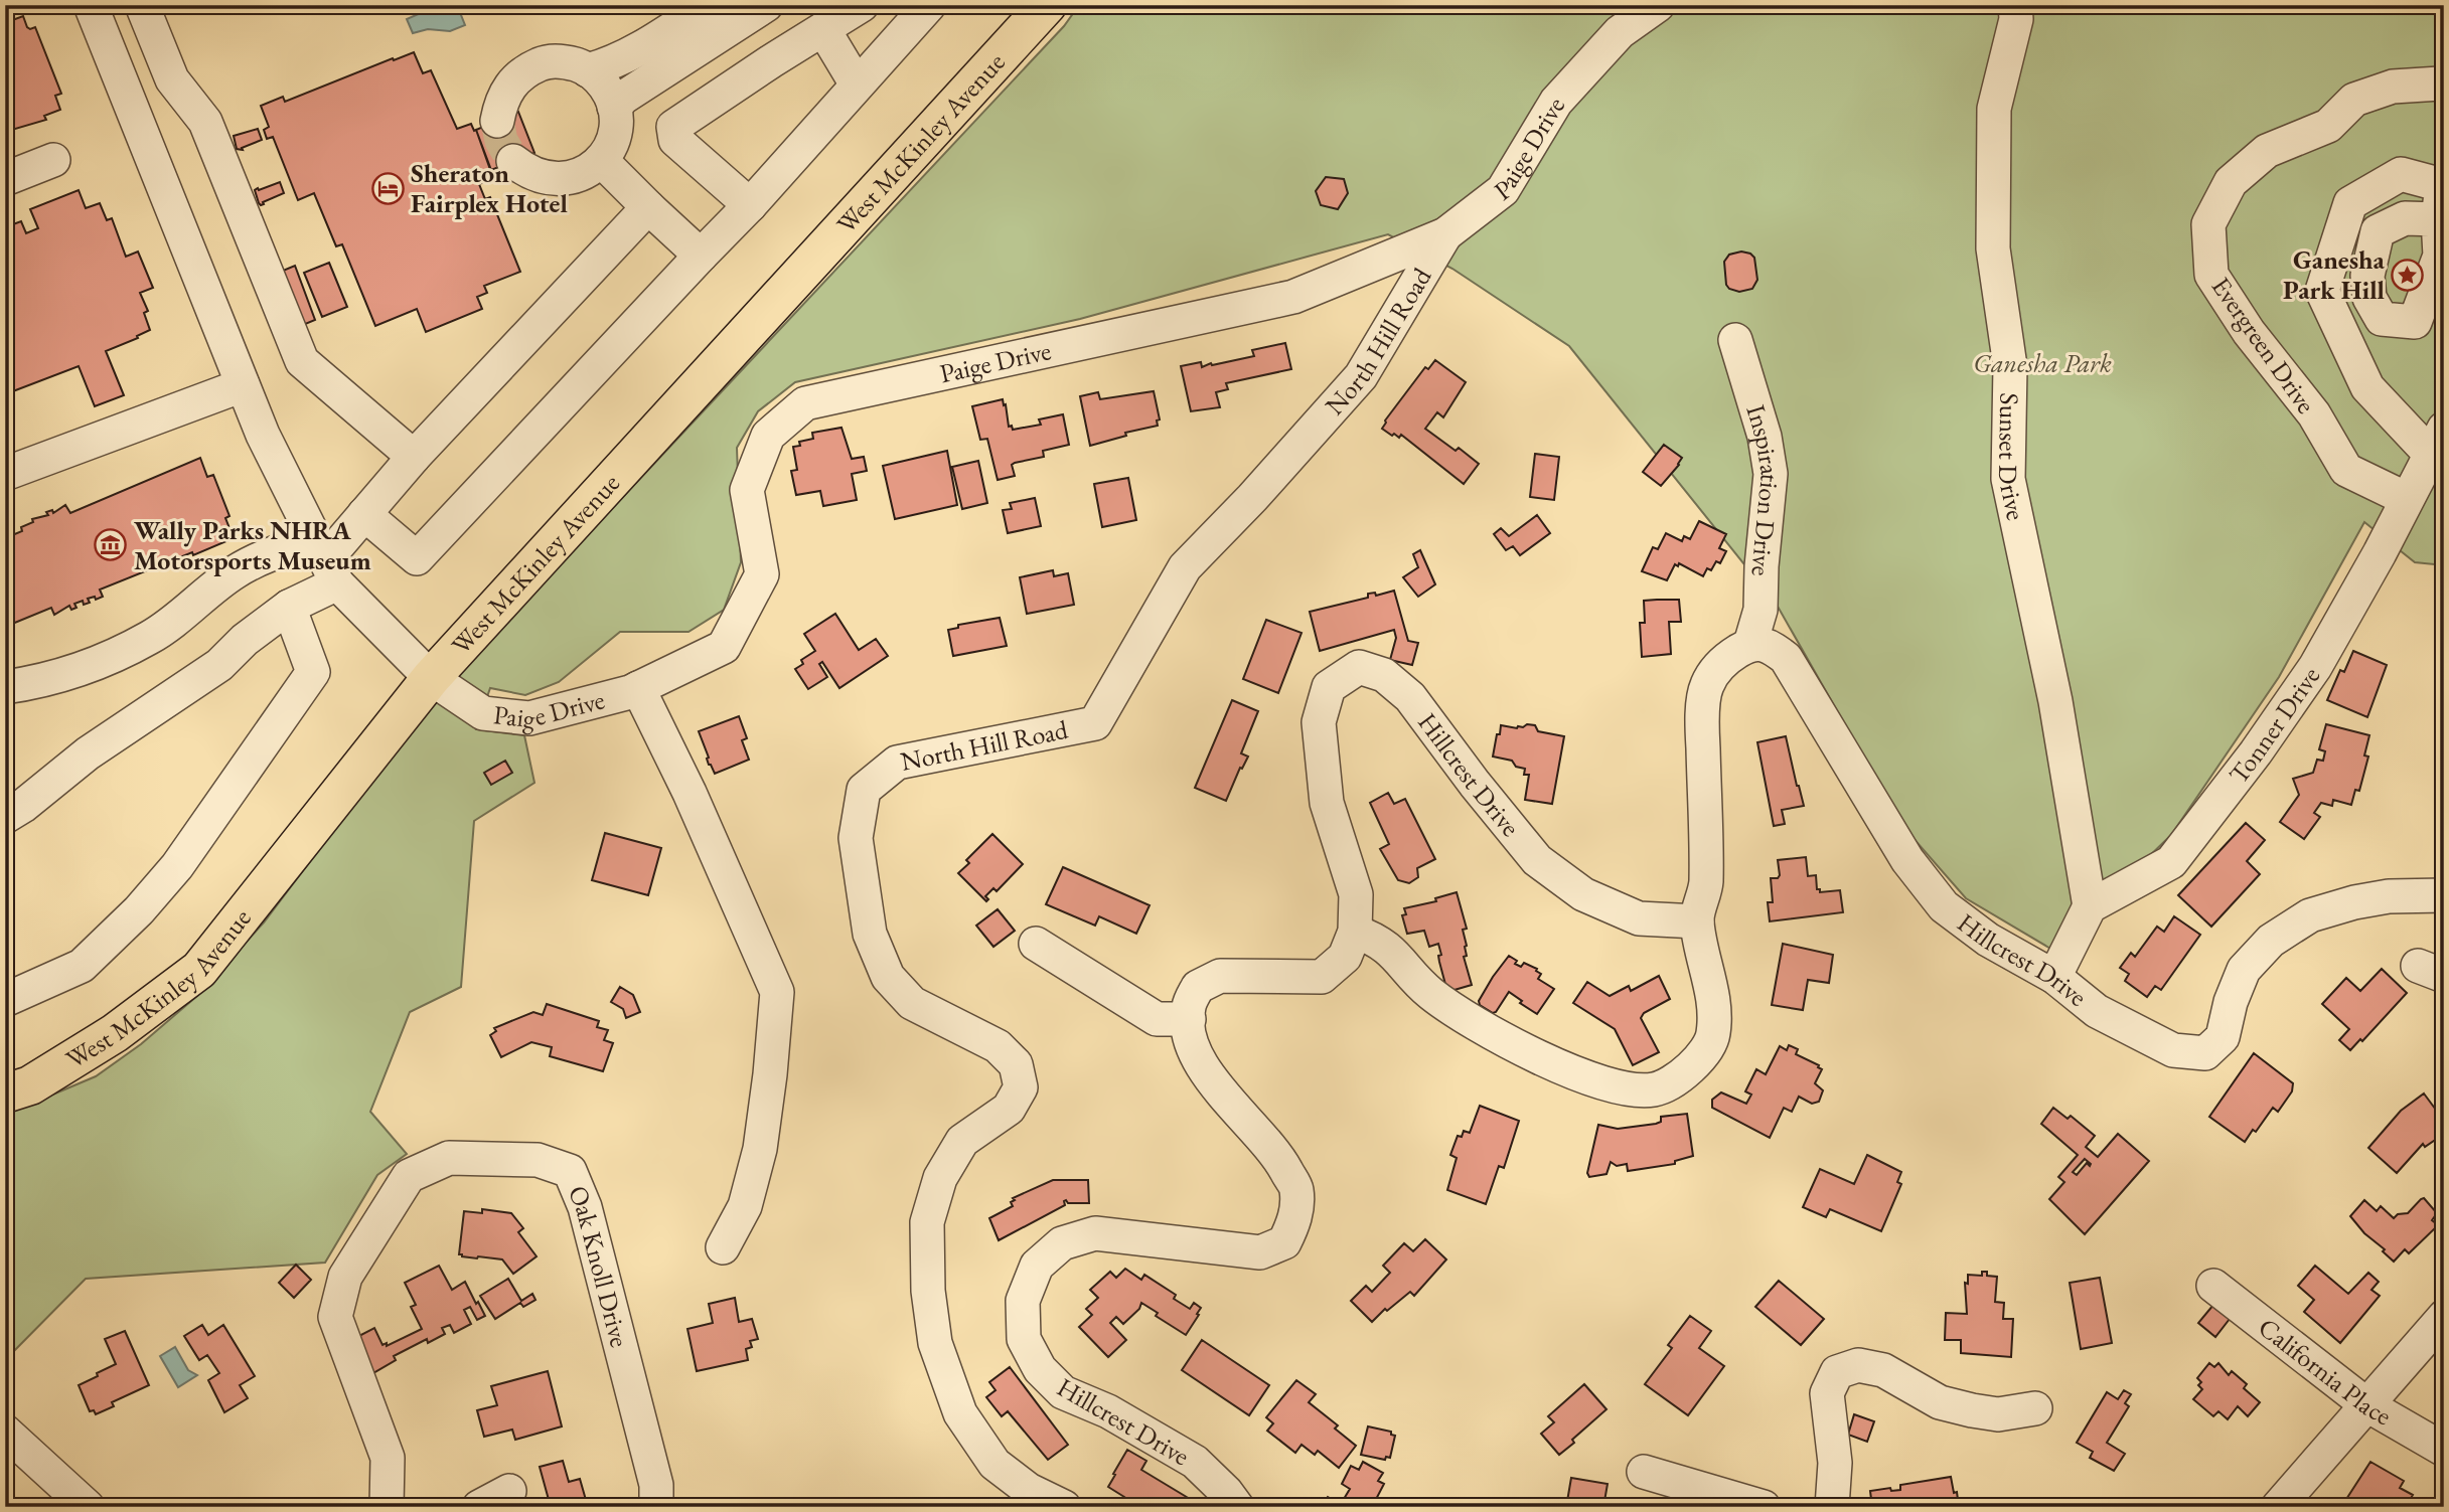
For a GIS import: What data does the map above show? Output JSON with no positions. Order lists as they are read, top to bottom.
{
  "streets": {
    "main road": ["West McKinley Avenue"],
    "street": [
      "Paige Drive",
      "North Hill Road",
      "Evergreen Drive",
      "Sunset Drive",
      "Inspiration Drive",
      "Tonner Drive",
      "Hillcrest Drive",
      "Oak Knoll Drive",
      "California Place"
    ]
  },
  "crossings": [
    ["West McKinley Avenue", "Paige Drive"],
    ["Paige Drive", "North Hill Road"],
    ["Evergreen Drive", "Tonner Drive"],
    ["Sunset Drive", "Tonner Drive"],
    ["Inspiration Drive", "Hillcrest Drive"]
  ],
  "parks": ["Ganesha Park"],
  "places": {
    "hotel": ["Sheraton Fairplex Hotel"],
    "place": ["Ganesha Park Hill"],
    "museum": ["Wally Parks NHRA Motorsports Museum"]
  }
}
